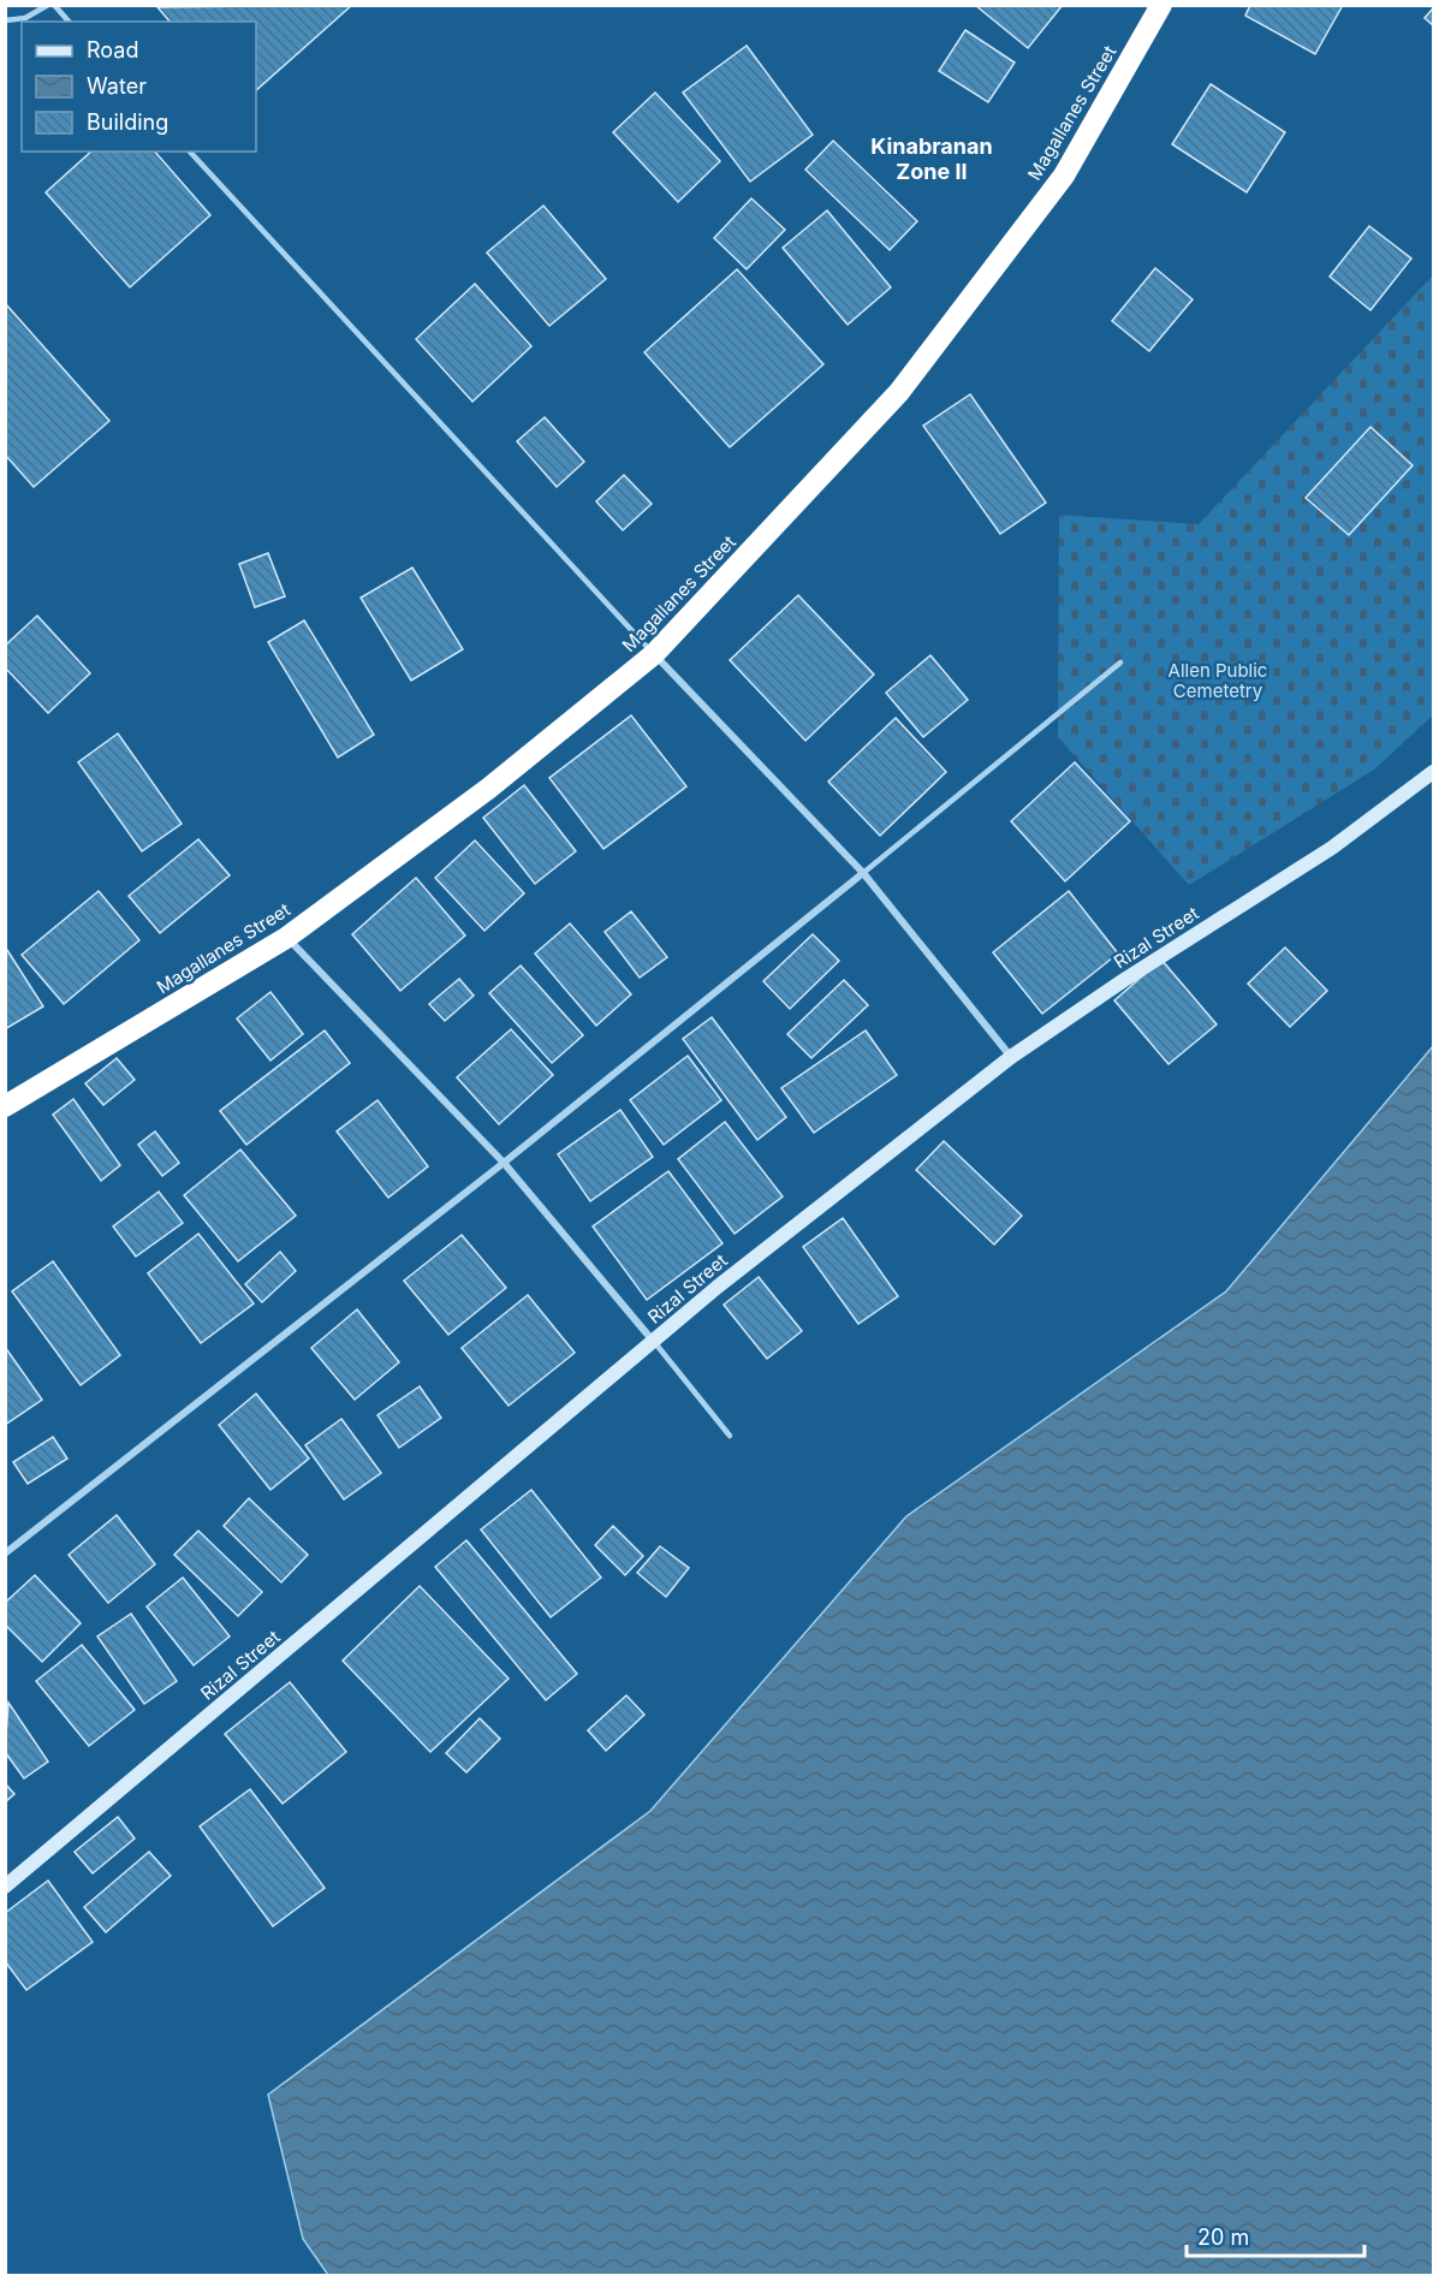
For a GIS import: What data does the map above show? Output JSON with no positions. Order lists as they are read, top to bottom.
{
  "streets": {
    "highway": ["Magallanes Street"],
    "street": ["Rizal Street"]
  },
  "districts": ["Kinabranan Zone II"],
  "parks": ["Allen Public Cemetetry"],
  "legend": ["Road", "Water", "Building"],
  "scale_bar": "20 m"
}
